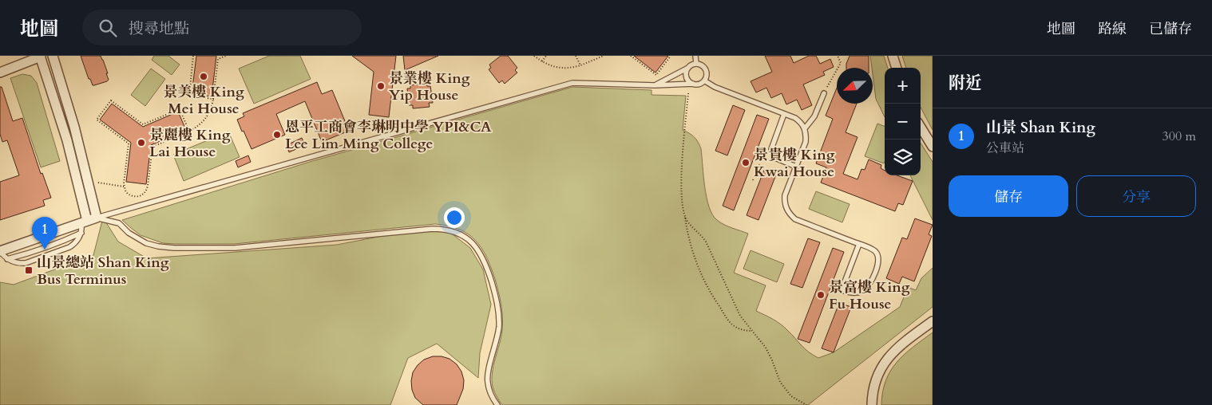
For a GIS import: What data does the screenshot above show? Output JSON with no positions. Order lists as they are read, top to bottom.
{
  "places": {
    "other": [
      "景美樓 King Mei House",
      "景業樓 King Yip House",
      "恩平工商會李琳明中學 YPI&CA Lee Lim Ming College",
      "景麗樓 King Lai House",
      "景貴樓 King Kwai House",
      "景富樓 King Fu House"
    ],
    "transit": ["山景總站 Shan King Bus Terminus"]
  },
  "north": "bottom left",
  "page": {
    "header": "地圖",
    "search": "搜尋地點",
    "nav": ["地圖", "路線", "已儲存"],
    "heading": "附近",
    "map_buttons": ["+", "−"],
    "list": [
      {
        "mark": "1",
        "name": "山景 Shan King",
        "note": "公車站",
        "value": "300 m"
      }
    ],
    "buttons": ["儲存", "分享"],
    "pins": "1"
  }
}
